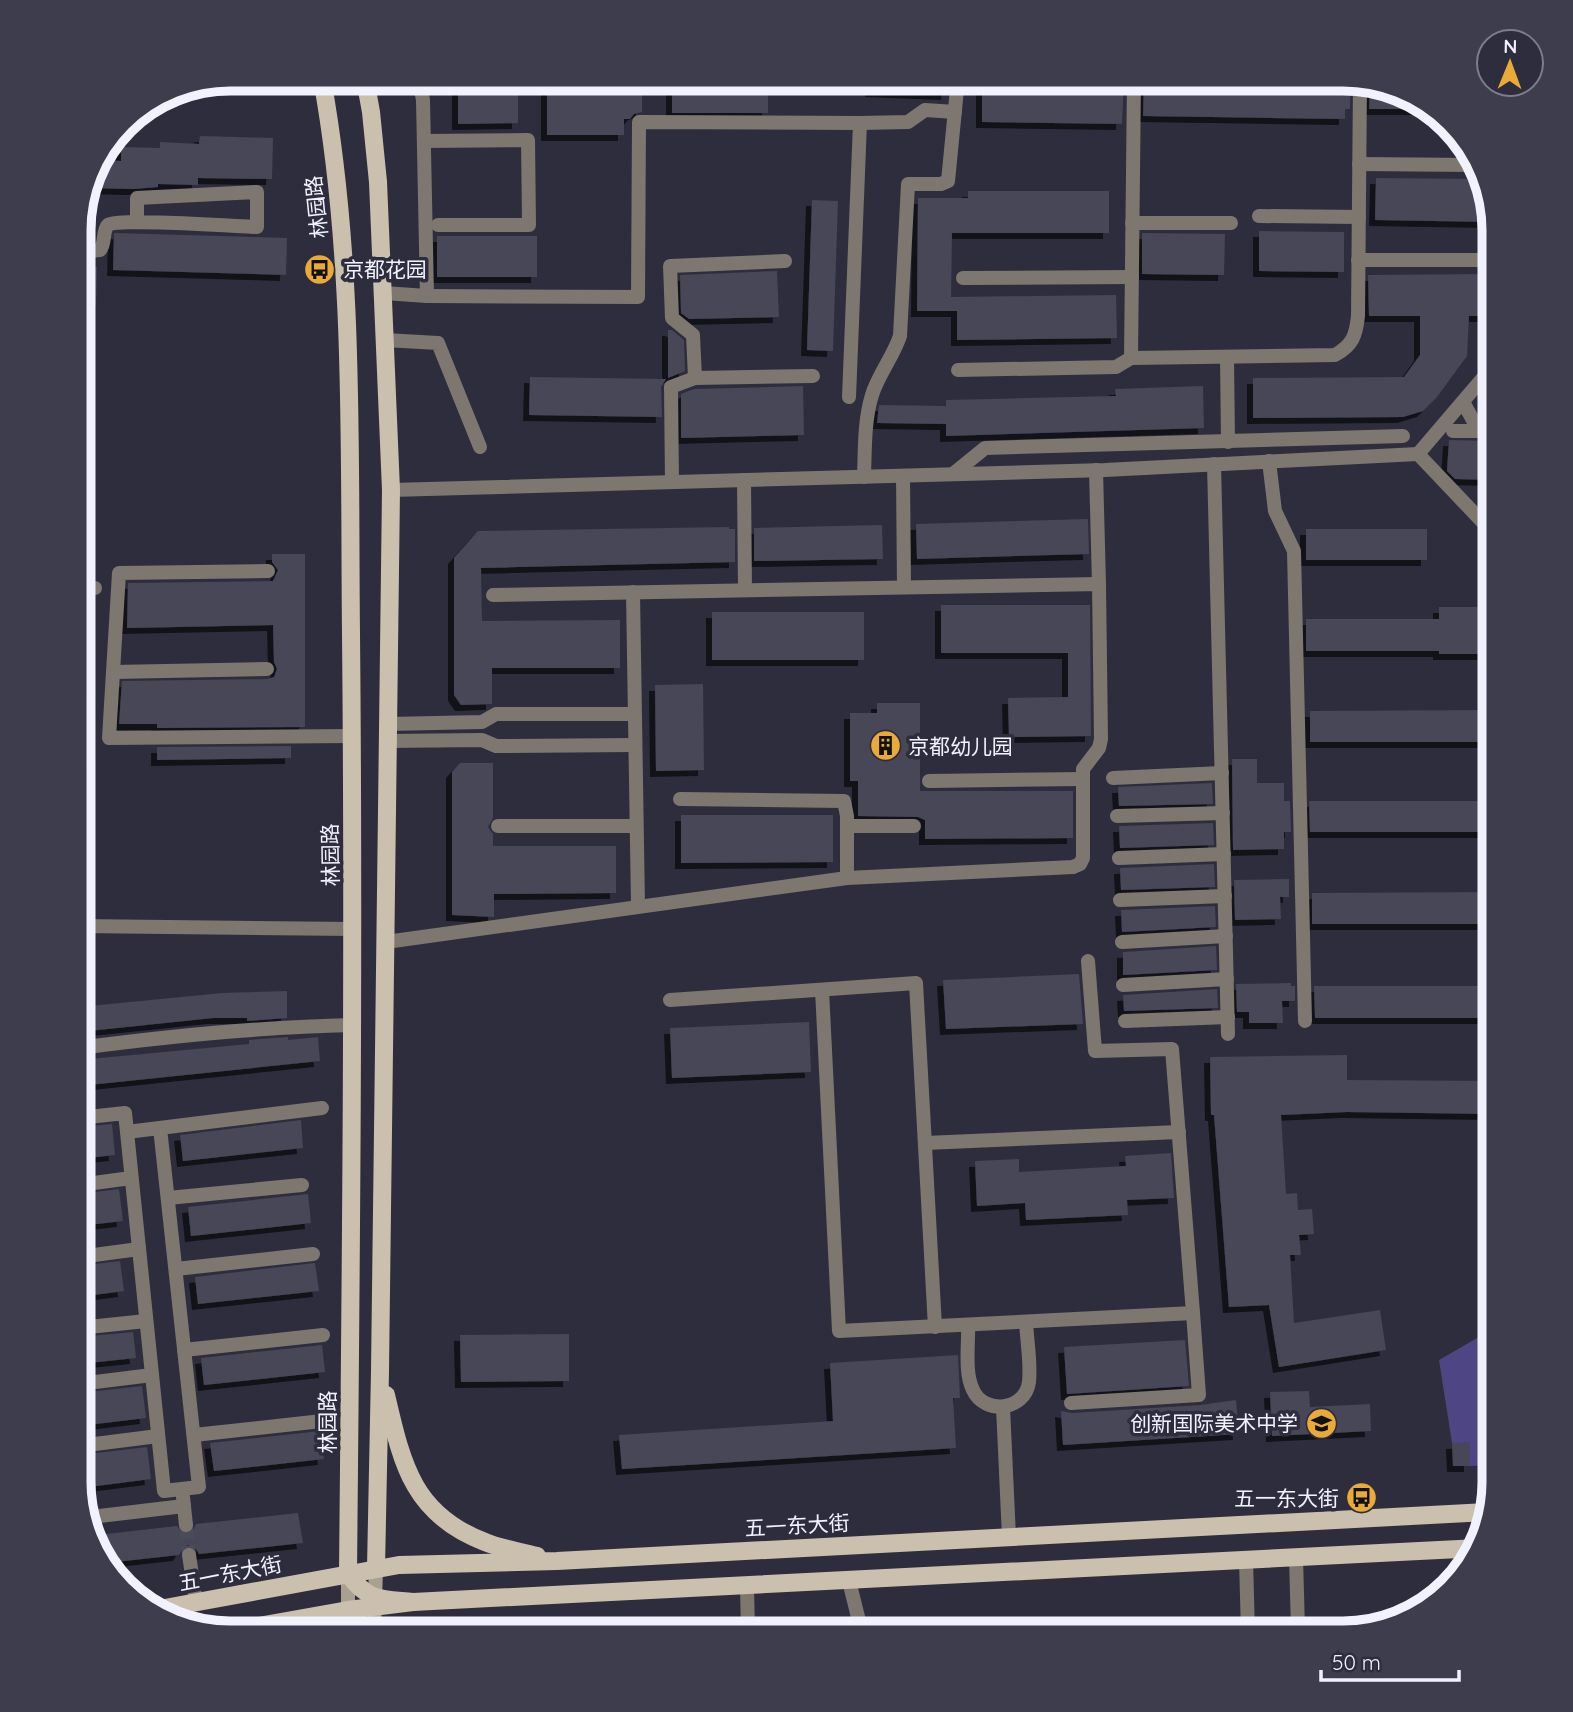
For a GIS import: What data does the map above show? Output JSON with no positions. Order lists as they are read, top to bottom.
{
  "streets": {
    "main road": ["林园路", "五一东大街"]
  },
  "crossings": [
    ["林园路", "五一东大街"]
  ],
  "places": {
    "bus stop": ["京都花园", "五一东大街"],
    "building": ["京都幼儿园"],
    "school or university": ["创新国际美术中学"]
  },
  "scale_bar": "50 m",
  "north": "top"
}
